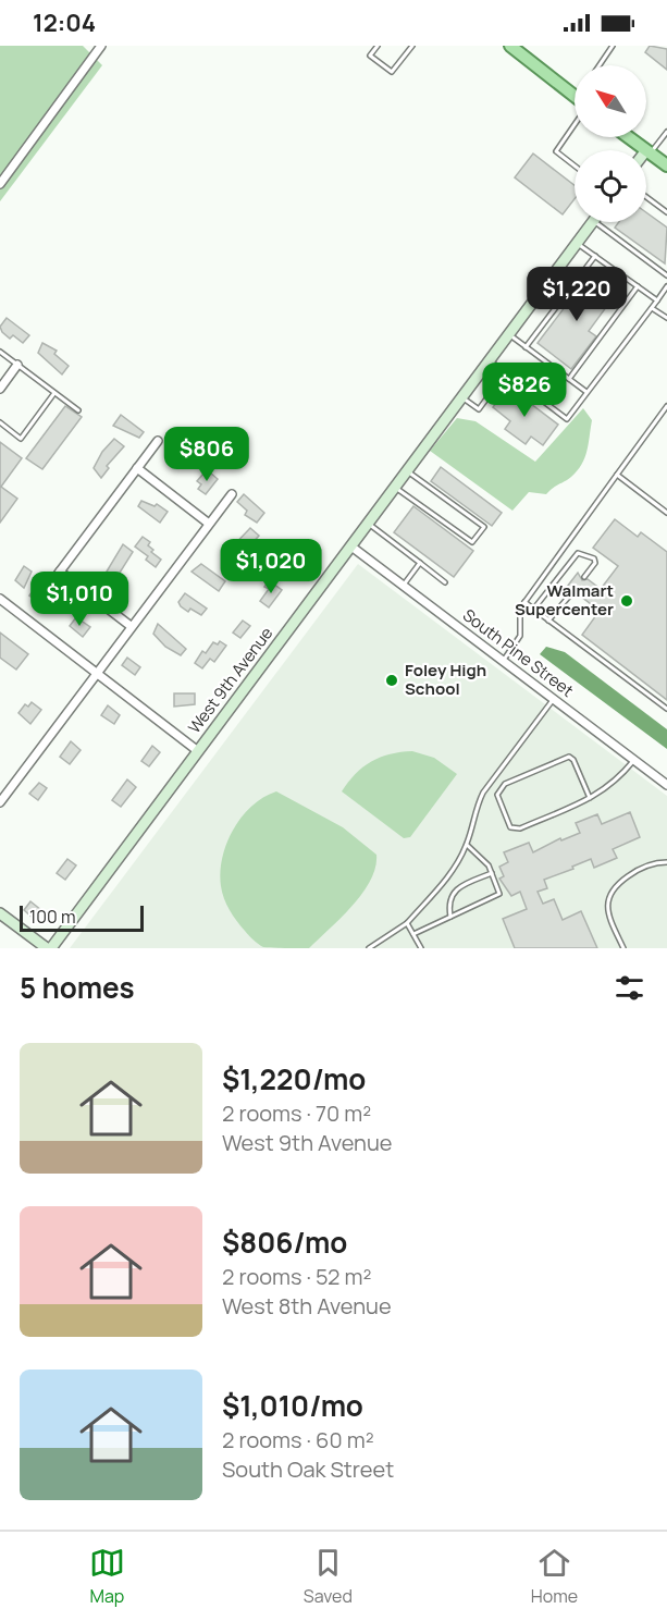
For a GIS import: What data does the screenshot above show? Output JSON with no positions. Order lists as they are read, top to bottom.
{
  "streets": {
    "street": ["South Pine Street", "West 9th Avenue"]
  },
  "crossings": [
    ["South Pine Street", "West 9th Avenue"]
  ],
  "places": ["Walmart Supercenter", "Foley High School"],
  "scale_bar": "100 m",
  "north": "top left",
  "page": {
    "status": "12:04",
    "price": [
      "$1,220",
      "$826",
      "$806",
      "$1,020",
      "$1,010"
    ],
    "scale": "100 m",
    "heading": "5 homes",
    "list": [
      {
        "name": "$1,220/mo",
        "note": "2 rooms · 70 m² · West 9th Avenue"
      },
      {
        "name": "$806/mo",
        "note": "2 rooms · 52 m² · West 8th Avenue"
      },
      {
        "name": "$1,010/mo",
        "note": "2 rooms · 60 m² · South Oak Street"
      }
    ],
    "tabs": ["Map", "Saved", "Home"]
  }
}
